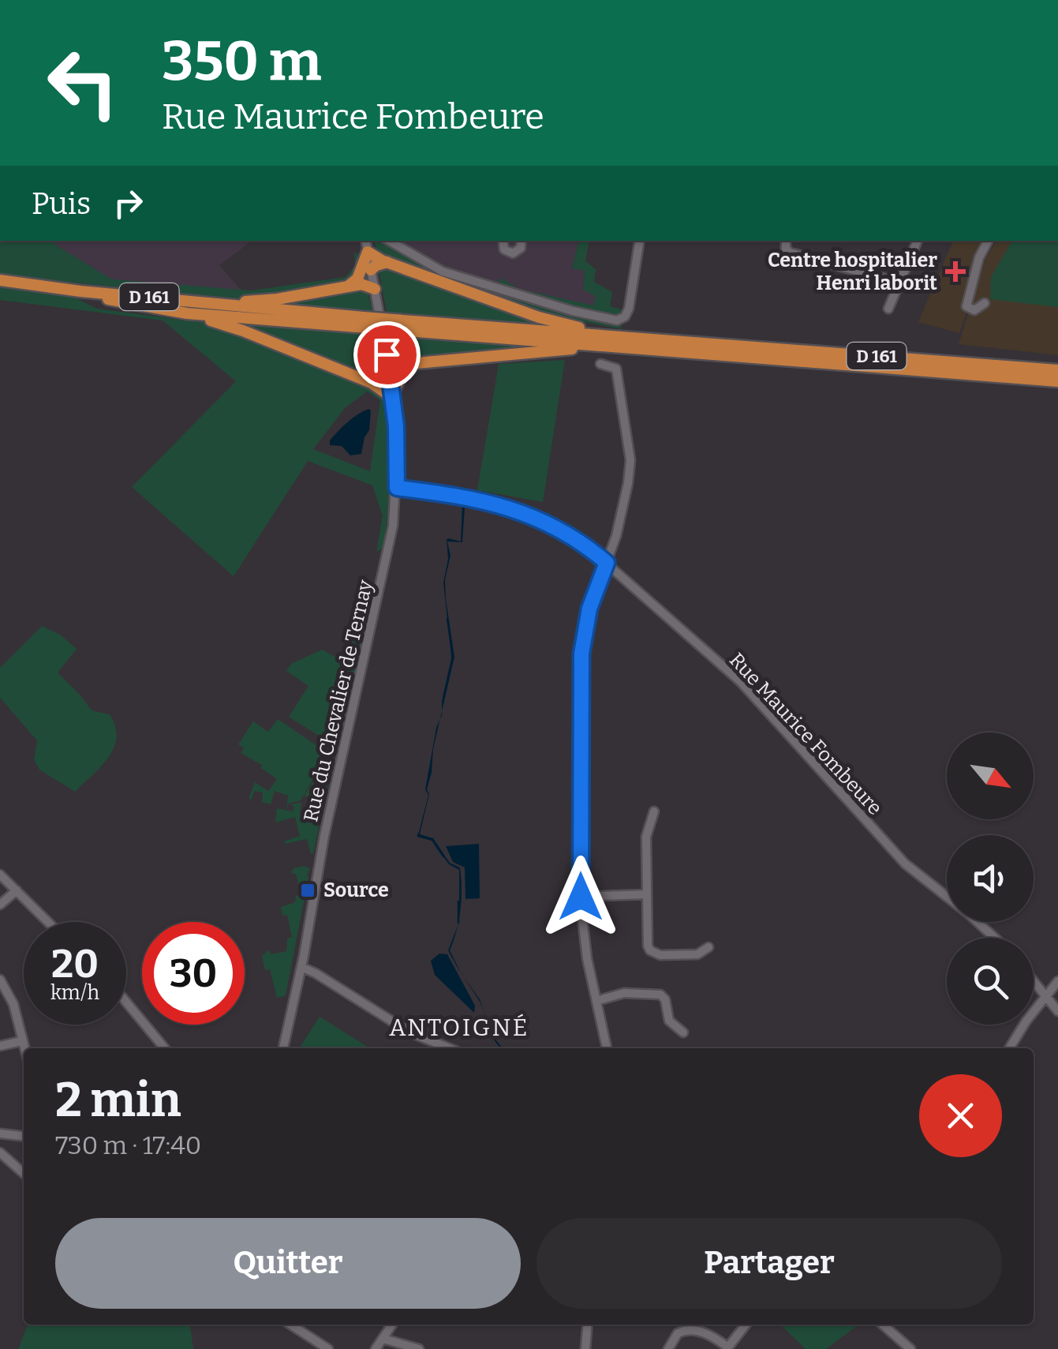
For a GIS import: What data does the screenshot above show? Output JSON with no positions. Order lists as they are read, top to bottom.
{
  "streets": {
    "main road": ["D 161"],
    "street": ["Rue du Chevalier de Ternay", "Rue Maurice Fombeure"]
  },
  "crossings": [
    ["Rue du Chevalier de Ternay", "Rue Maurice Fombeure"]
  ],
  "districts": ["ANTOIGNÉ"],
  "places": {
    "health": ["Centre hospitalier Henri laborit"],
    "transit": ["Source"]
  },
  "north": "bottom right",
  "page": {
    "turn": ["350 m", "Rue Maurice Fombeure"],
    "then": "Puis",
    "speed": "20 km/h",
    "limit": "30",
    "heading": ["2 min", "730 m · 17:40"],
    "buttons": ["Quitter", "Partager"]
  }
}
